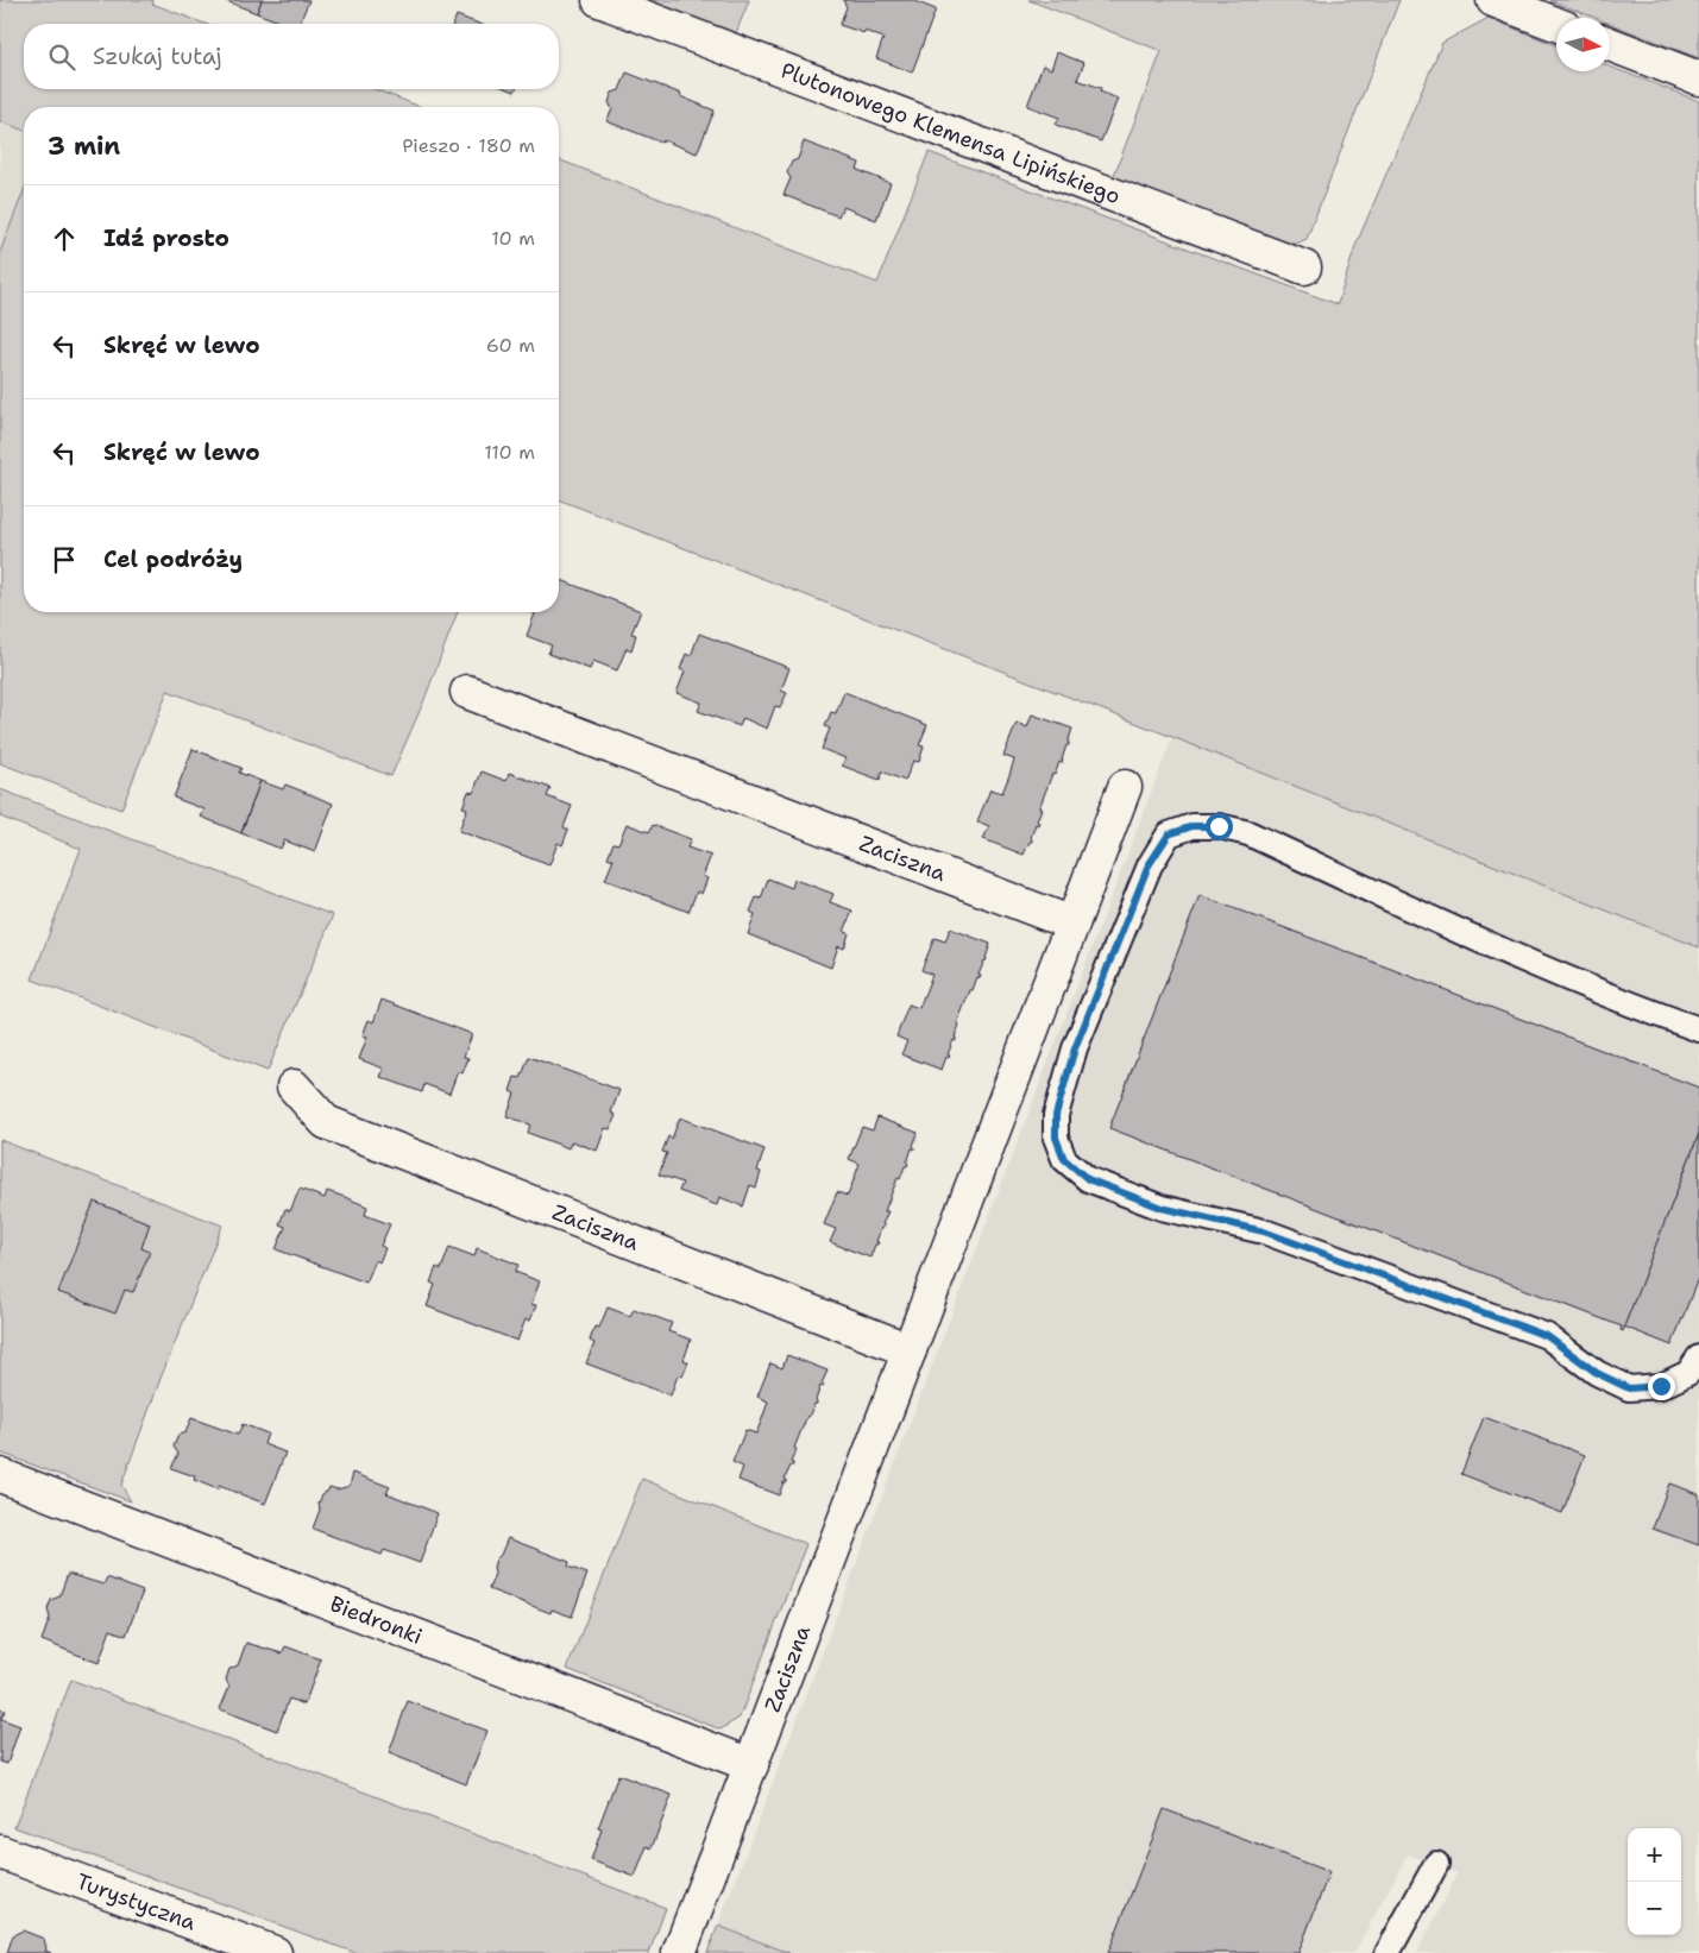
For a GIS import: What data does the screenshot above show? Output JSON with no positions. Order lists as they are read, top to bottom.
{
  "streets": {
    "street": [
      "Plutonowego Klemensa Lipińskiego",
      "Zaciszna",
      "Biedronki",
      "Turystyczna"
    ]
  },
  "crossings": [
    ["Zaciszna", "Biedronki"]
  ],
  "north": "right",
  "page": {
    "search": "Szukaj tutaj",
    "heading": ["3 min", "Pieszo · 180 m"],
    "list": [
      ["Idź prosto", "10 m"],
      ["Skręć w lewo", "60 m"],
      ["Skręć w lewo", "110 m"],
      "Cel podróży"
    ],
    "map_buttons": ["+", "−"]
  }
}
